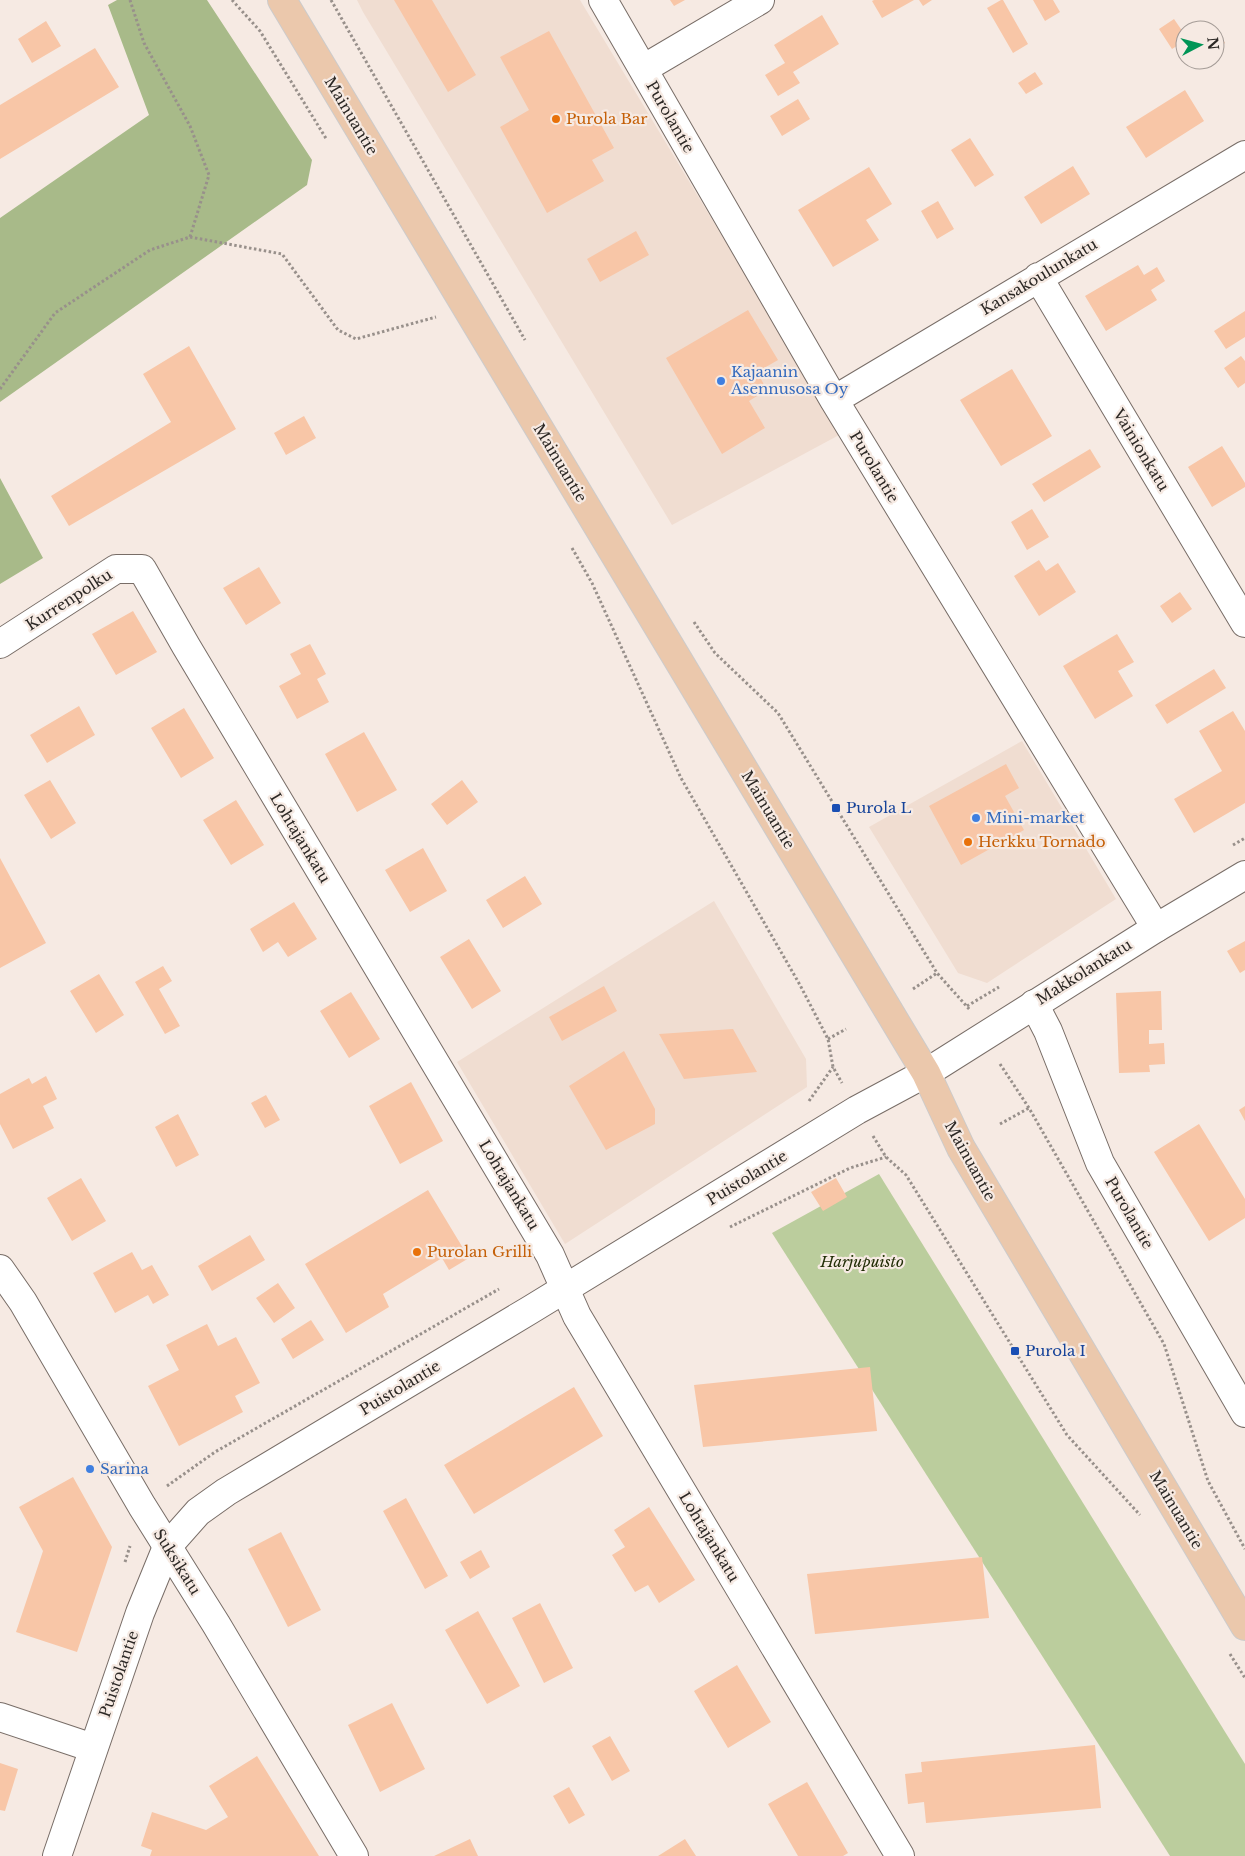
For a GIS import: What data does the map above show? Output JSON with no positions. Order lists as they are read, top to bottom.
{
  "streets": {
    "main road": ["Mainuantie"],
    "street": [
      "Purolantie",
      "Kansakoulunkatu",
      "Vainionkatu",
      "Kurrenpolku",
      "Lohtajankatu",
      "Makkolankatu",
      "Puistolantie",
      "Suksikatu"
    ]
  },
  "crossings": [
    ["Mainuantie", "Makkolankatu"],
    ["Mainuantie", "Puistolantie"],
    ["Purolantie", "Kansakoulunkatu"],
    ["Purolantie", "Makkolankatu"],
    ["Kansakoulunkatu", "Vainionkatu"],
    ["Kurrenpolku", "Lohtajankatu"],
    ["Lohtajankatu", "Puistolantie"],
    ["Makkolankatu", "Puistolantie"],
    ["Puistolantie", "Suksikatu"]
  ],
  "parks": ["Harjupuisto"],
  "places": {
    "other": [
      "Purola Bar",
      "Kajaanin Asennusosa Oy",
      "Mini-market",
      "Herkku Tornado",
      "Purolan Grilli",
      "Sarina"
    ],
    "transit": ["Purola L", "Purola I"]
  },
  "north": "right"
}
